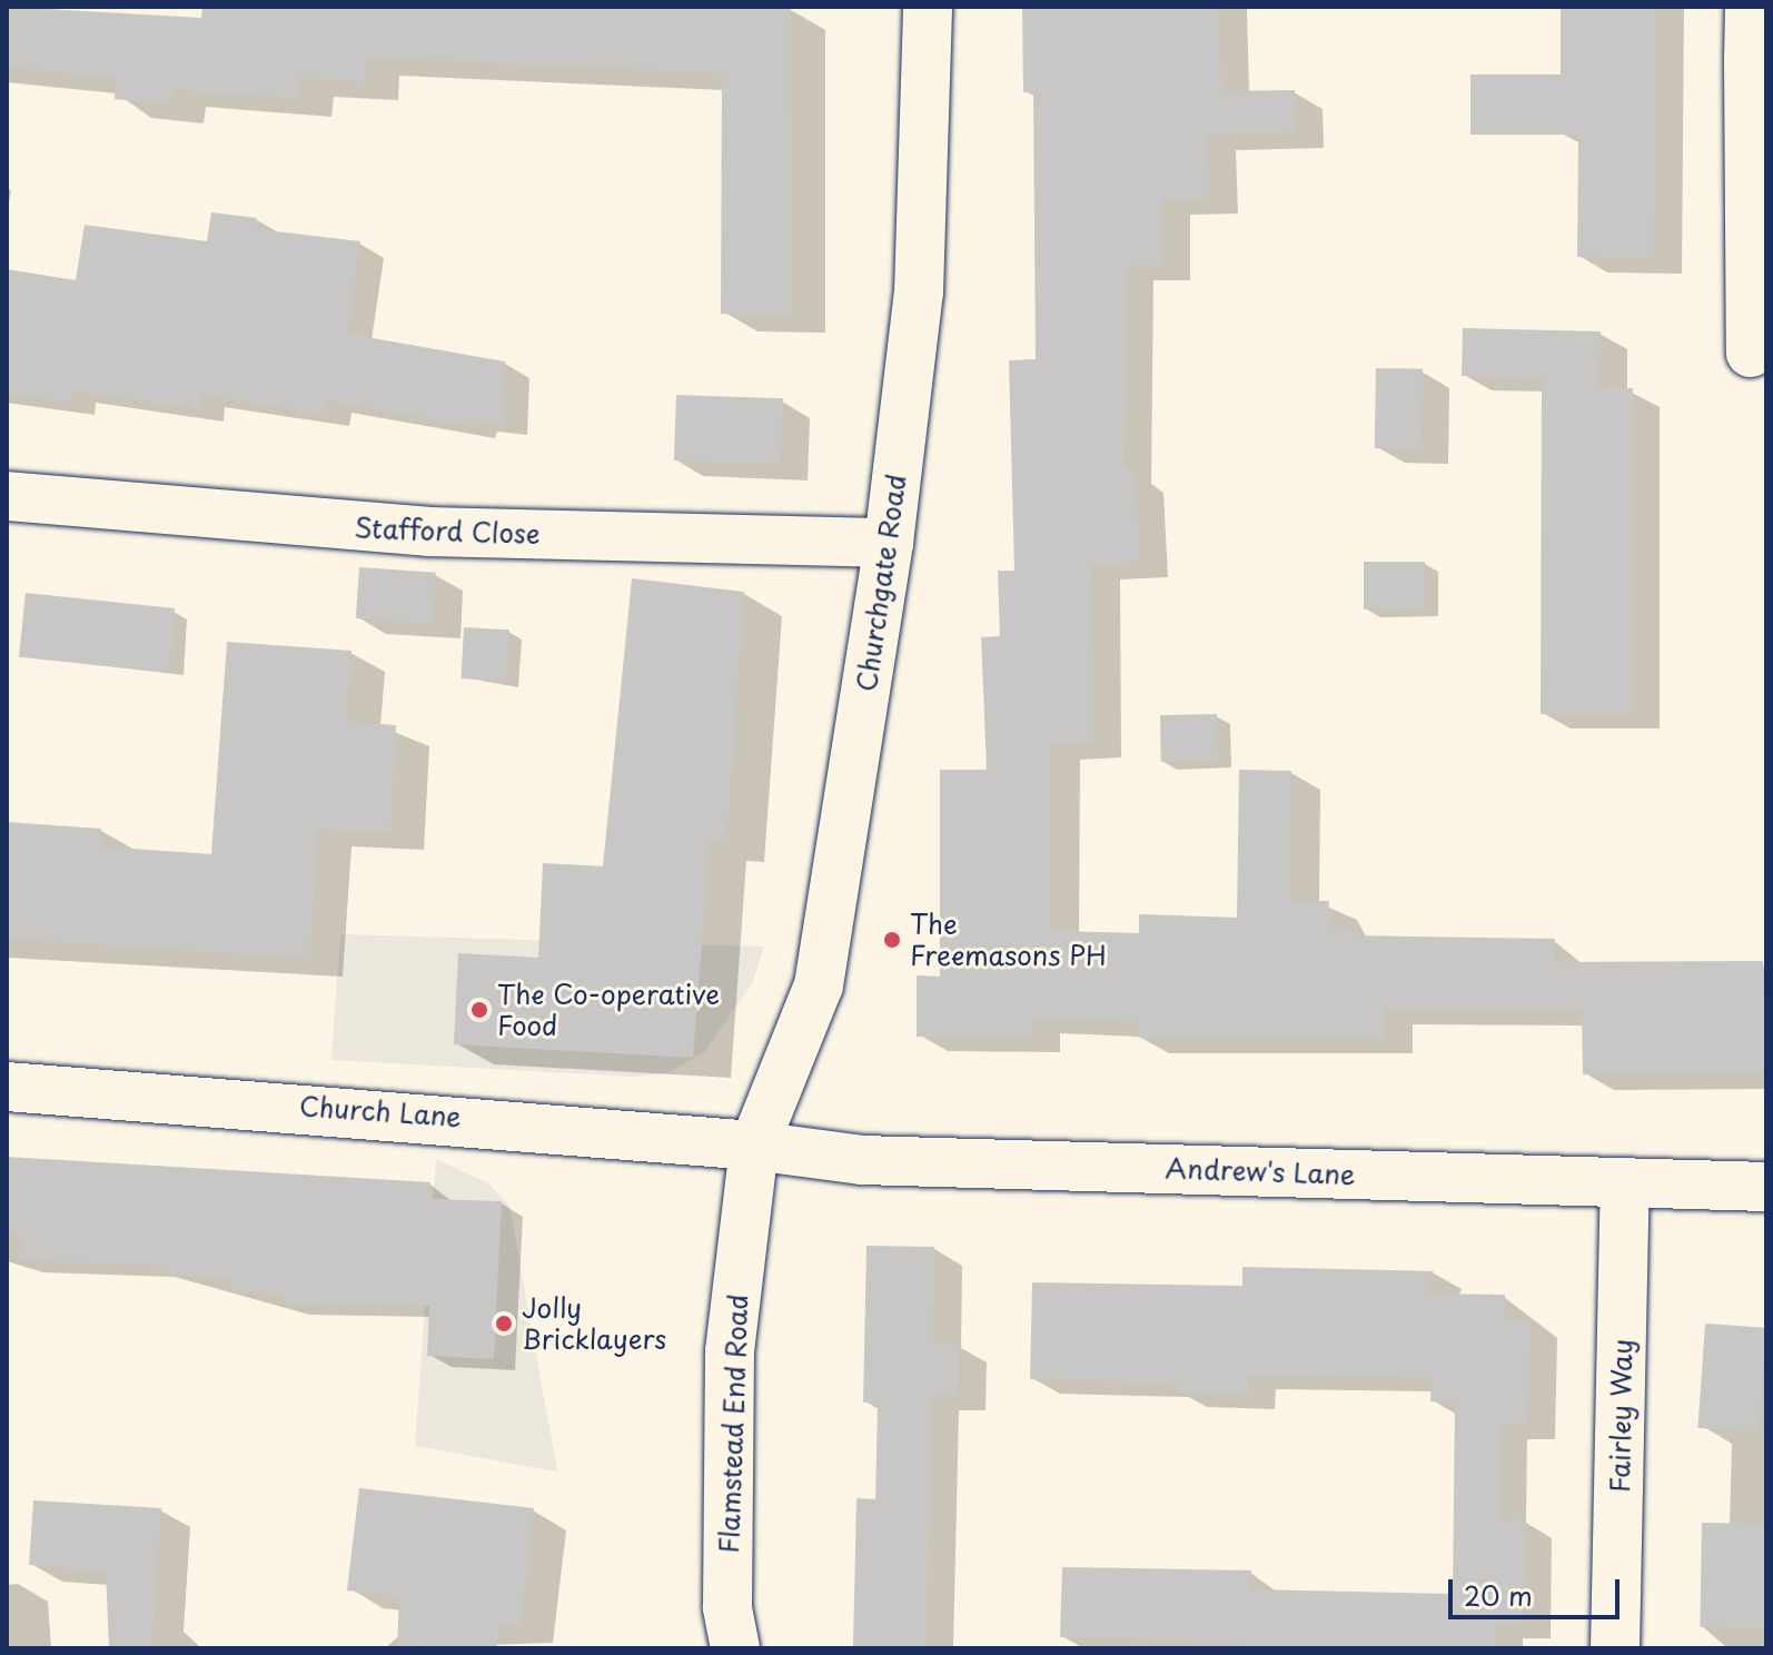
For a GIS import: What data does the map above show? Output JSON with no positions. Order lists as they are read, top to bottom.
{
  "streets": {
    "street": [
      "Stafford Close",
      "Churchgate Road",
      "Church Lane",
      "Andrew's Lane",
      "Fairley Way",
      "Flamstead End Road"
    ]
  },
  "crossings": [
    ["Stafford Close", "Churchgate Road"],
    ["Churchgate Road", "Church Lane"],
    ["Churchgate Road", "Andrew's Lane"],
    ["Churchgate Road", "Flamstead End Road"],
    ["Church Lane", "Andrew's Lane"],
    ["Church Lane", "Flamstead End Road"],
    ["Andrew's Lane", "Fairley Way"],
    ["Andrew's Lane", "Flamstead End Road"]
  ],
  "places": ["The Freemasons PH", "The Co-operative Food", "Jolly Bricklayers"],
  "scale_bar": "20 m"
}
